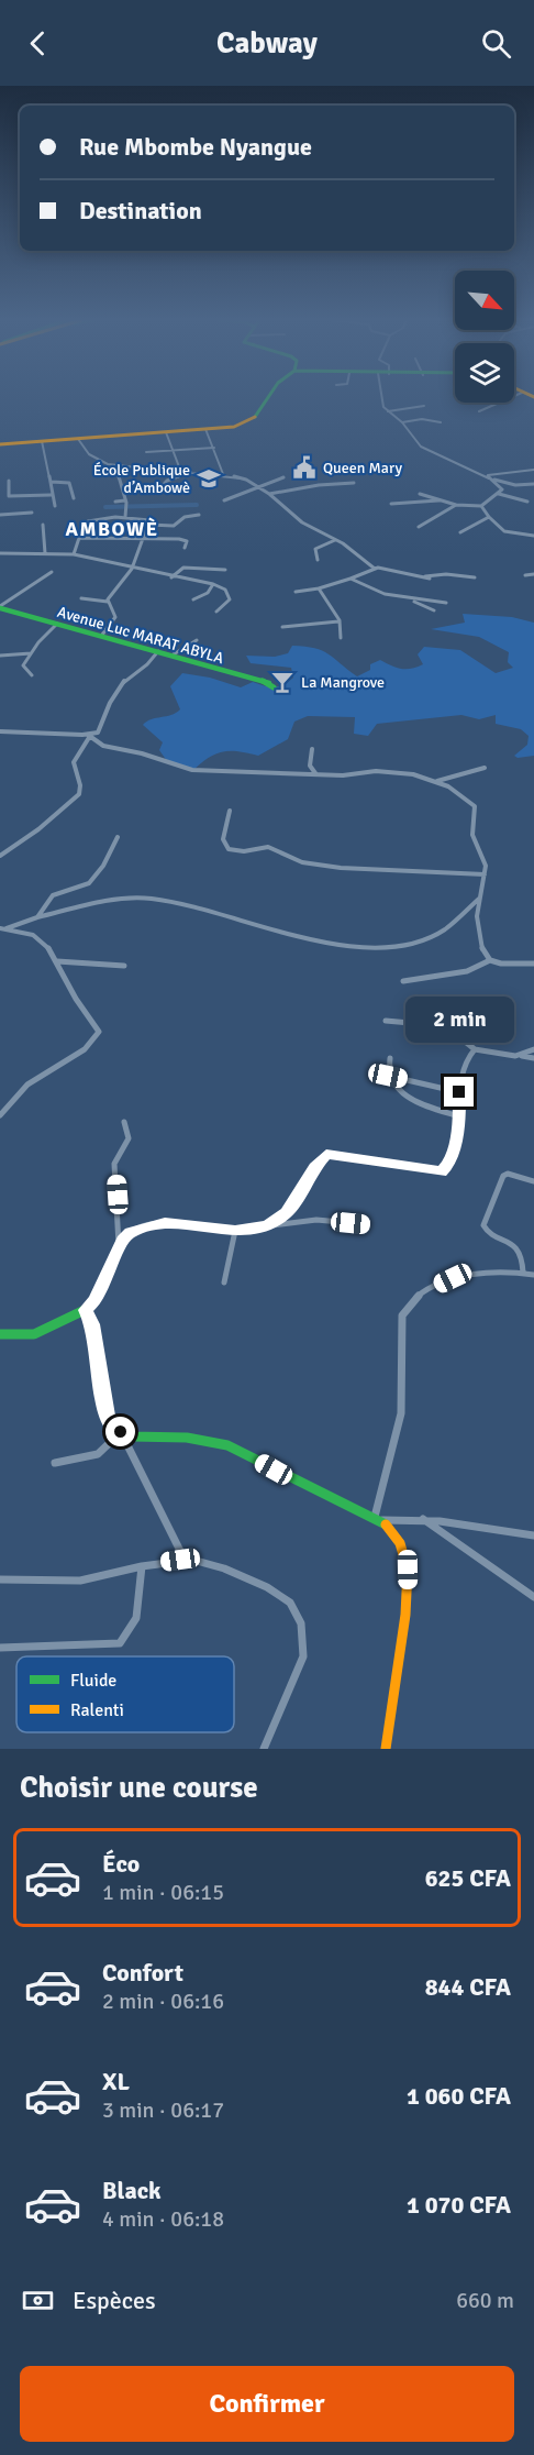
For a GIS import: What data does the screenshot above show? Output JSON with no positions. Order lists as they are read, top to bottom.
{
  "streets": {
    "main road": ["Avenue Luc MARAT ABYLA"]
  },
  "districts": ["AMBOWÈ"],
  "places": {
    "public building": ["Queen Mary"],
    "school or university": ["École Publique d’Ambowè"],
    "bar": ["La Mangrove"]
  },
  "legend": ["Fluide", "Ralenti"],
  "north": "bottom right",
  "page": {
    "header": "Cabway",
    "banner": ["Rue Mbombe Nyangue", "Destination"],
    "bubble": "2 min",
    "heading": "Choisir une course",
    "list": [
      {
        "name": "Éco",
        "note": "1 min · 06:15",
        "value": "625 CFA"
      },
      {
        "name": "Confort",
        "note": "2 min · 06:16",
        "value": "844 CFA"
      },
      {
        "name": "XL",
        "note": "3 min · 06:17",
        "value": "1 060 CFA"
      },
      {
        "name": "Black",
        "note": "4 min · 06:18",
        "value": "1 070 CFA"
      }
    ],
    "pay": ["Espèces", "660 m"],
    "buttons": "Confirmer"
  }
}
